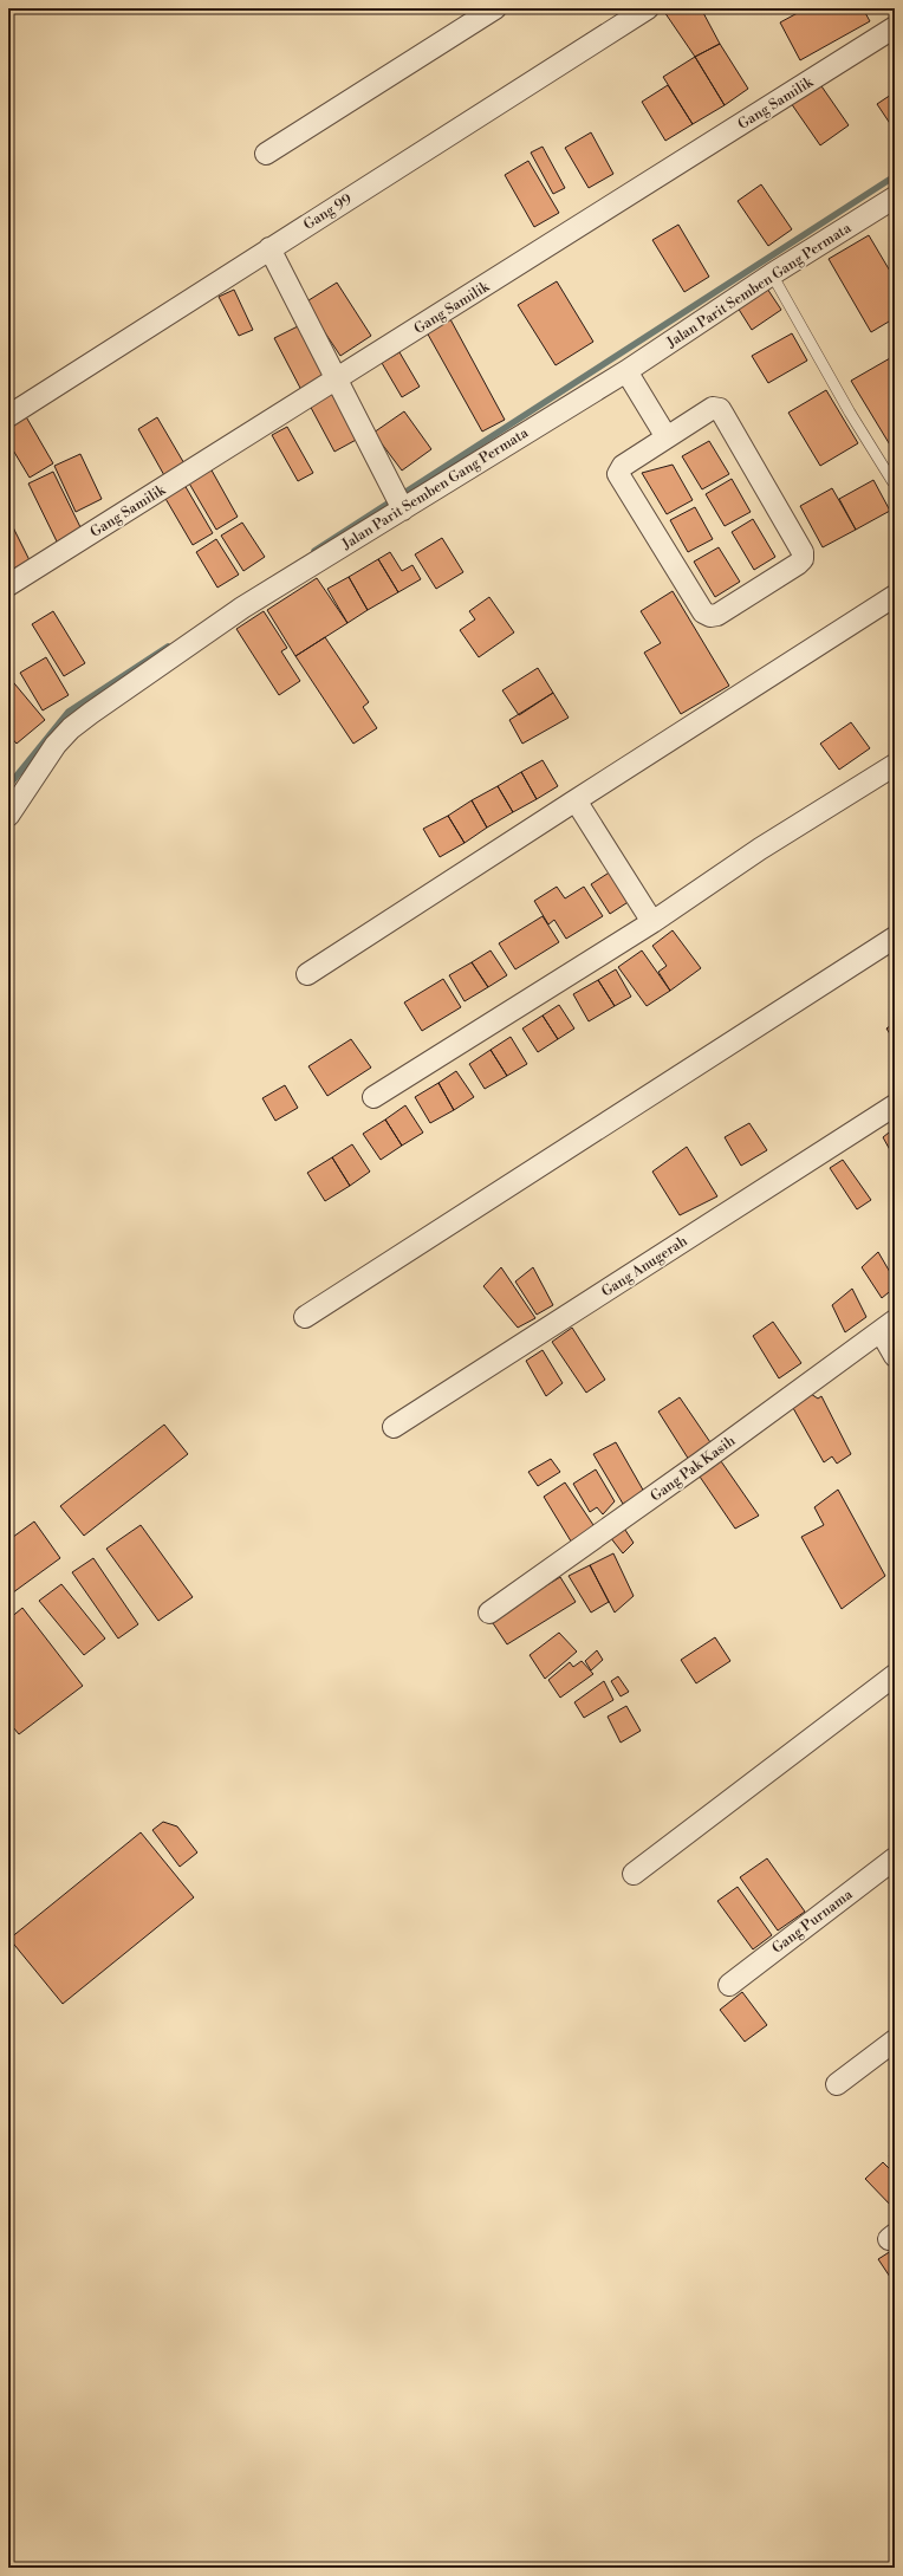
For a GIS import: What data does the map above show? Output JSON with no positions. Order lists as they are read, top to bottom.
{
  "streets": {
    "street": [
      "Gang Samilik",
      "Gang 99",
      "Jalan Parit Semben Gang Permata",
      "Gang Anugerah",
      "Gang Pak Kasih",
      "Gang Purnama"
    ]
  }
}
